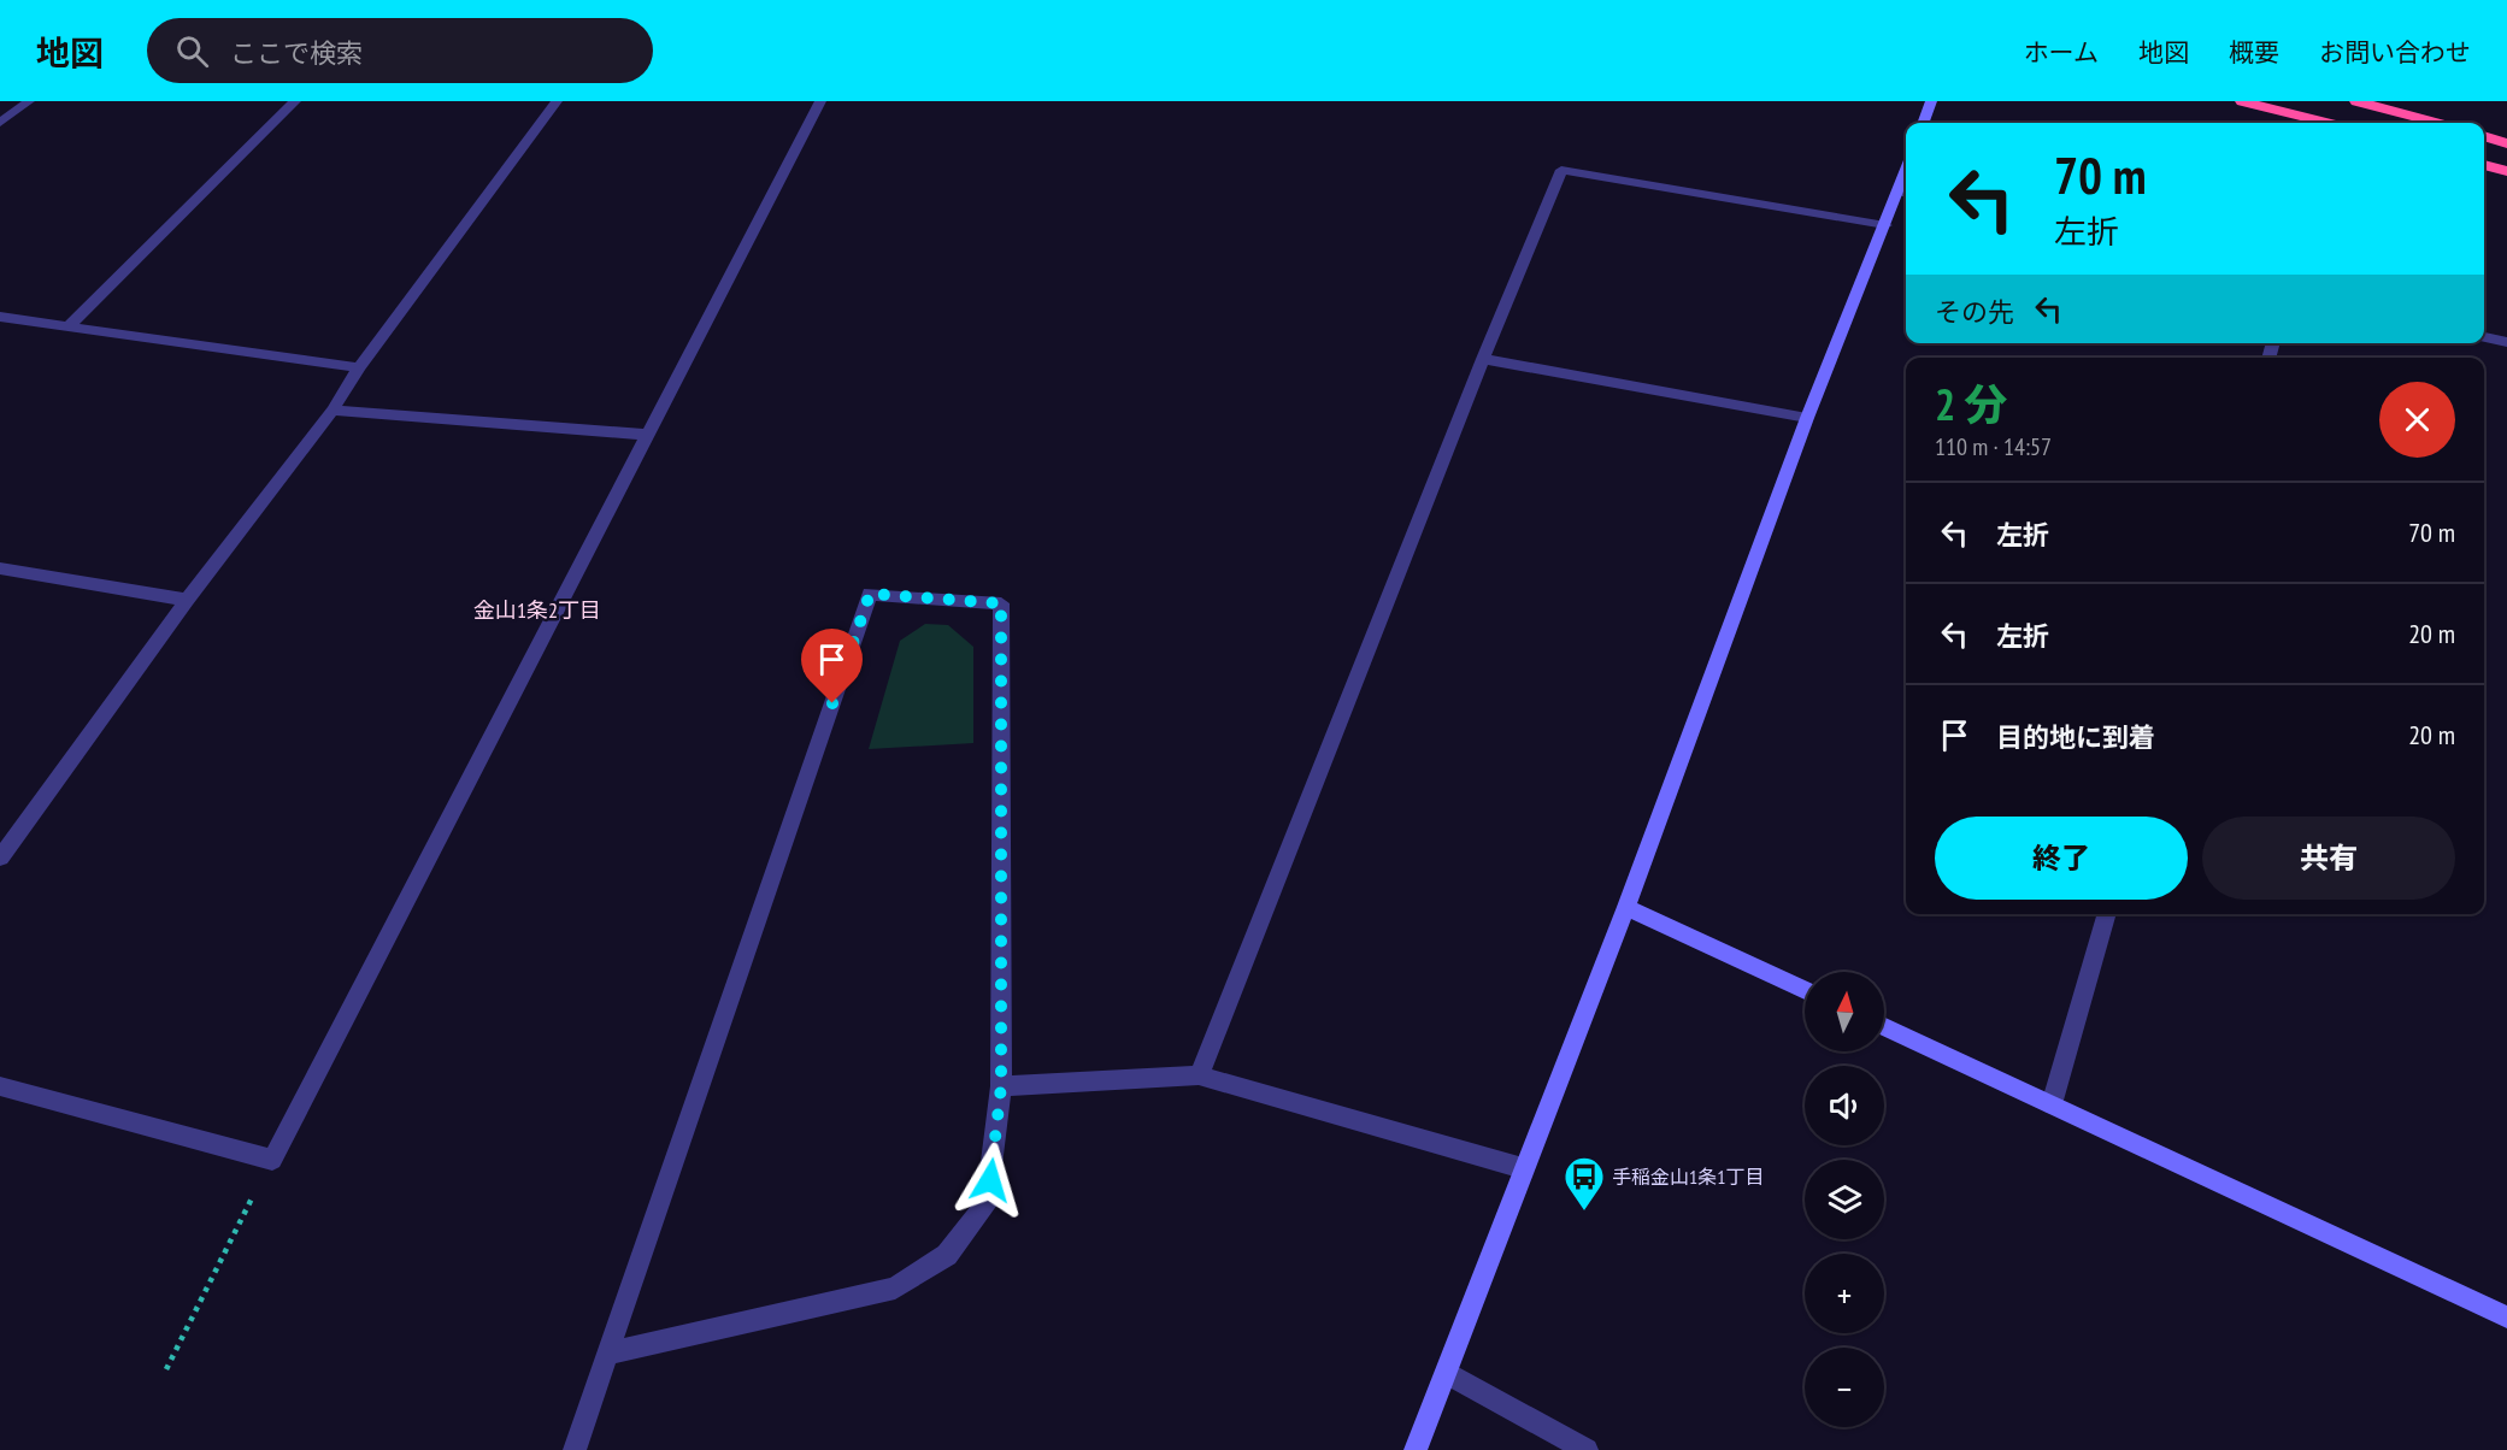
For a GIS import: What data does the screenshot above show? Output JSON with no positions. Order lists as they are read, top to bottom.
{
  "districts": ["金山1条2丁目"],
  "places": {
    "bus stop": ["手稲金山1条1丁目"]
  },
  "north": "top",
  "page": {
    "header": "地図",
    "search": "ここで検索",
    "nav": [
      "ホーム",
      "地図",
      "概要",
      "お問い合わせ"
    ],
    "turn": ["70 m", "左折"],
    "then": "その先",
    "heading": ["2 分", "110 m · 14:57"],
    "list": [
      {
        "name": "左折",
        "value": "70 m"
      },
      {
        "name": "左折",
        "value": "20 m"
      },
      {
        "name": "目的地に到着",
        "value": "20 m"
      }
    ],
    "buttons": ["終了", "共有"],
    "map_buttons": ["+", "−"]
  }
}
